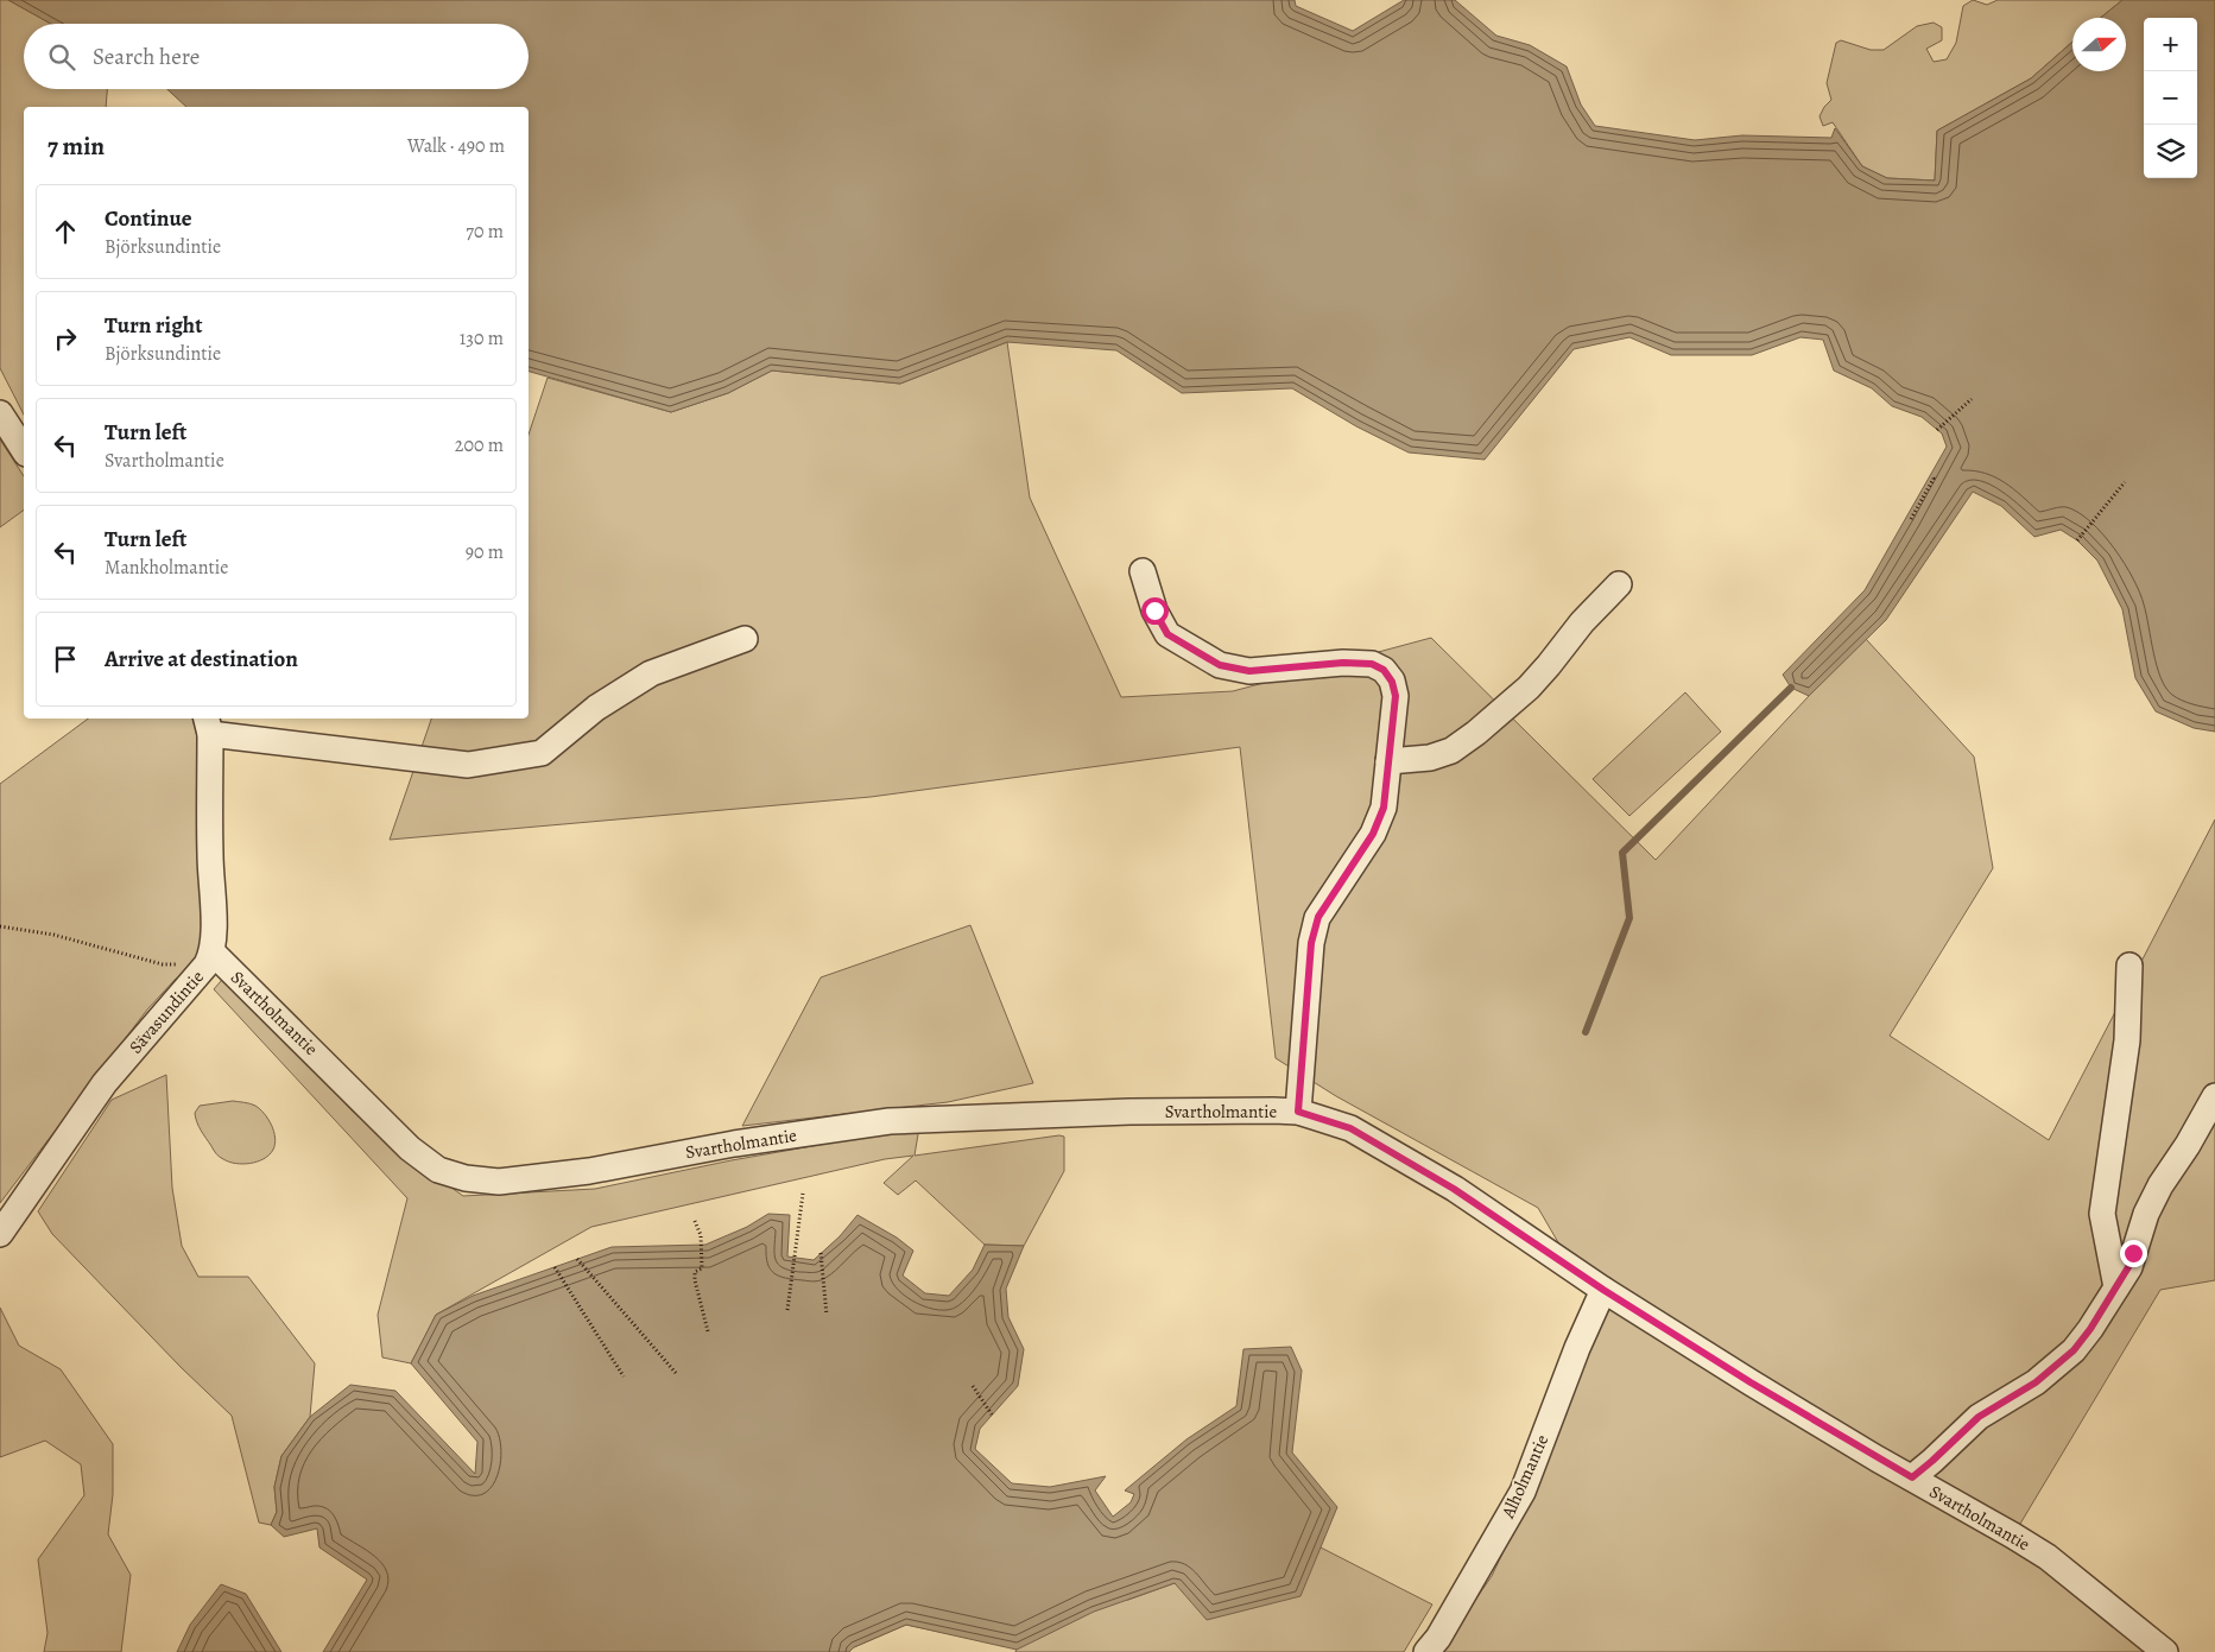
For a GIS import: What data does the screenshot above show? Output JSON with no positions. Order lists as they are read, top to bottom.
{
  "streets": {
    "street": ["Sävasundintie", "Svartholmantie", "Alholmantie"]
  },
  "crossings": [
    ["Sävasundintie", "Svartholmantie"],
    ["Svartholmantie", "Alholmantie"]
  ],
  "north": "right",
  "page": {
    "map_buttons": ["+", "−"],
    "search": "Search here",
    "heading": ["7 min", "Walk · 490 m"],
    "list": [
      ["Continue", "Björksundintie", "70 m"],
      ["Turn right", "Björksundintie", "130 m"],
      ["Turn left", "Svartholmantie", "200 m"],
      ["Turn left", "Mankholmantie", "90 m"],
      "Arrive at destination"
    ]
  }
}
